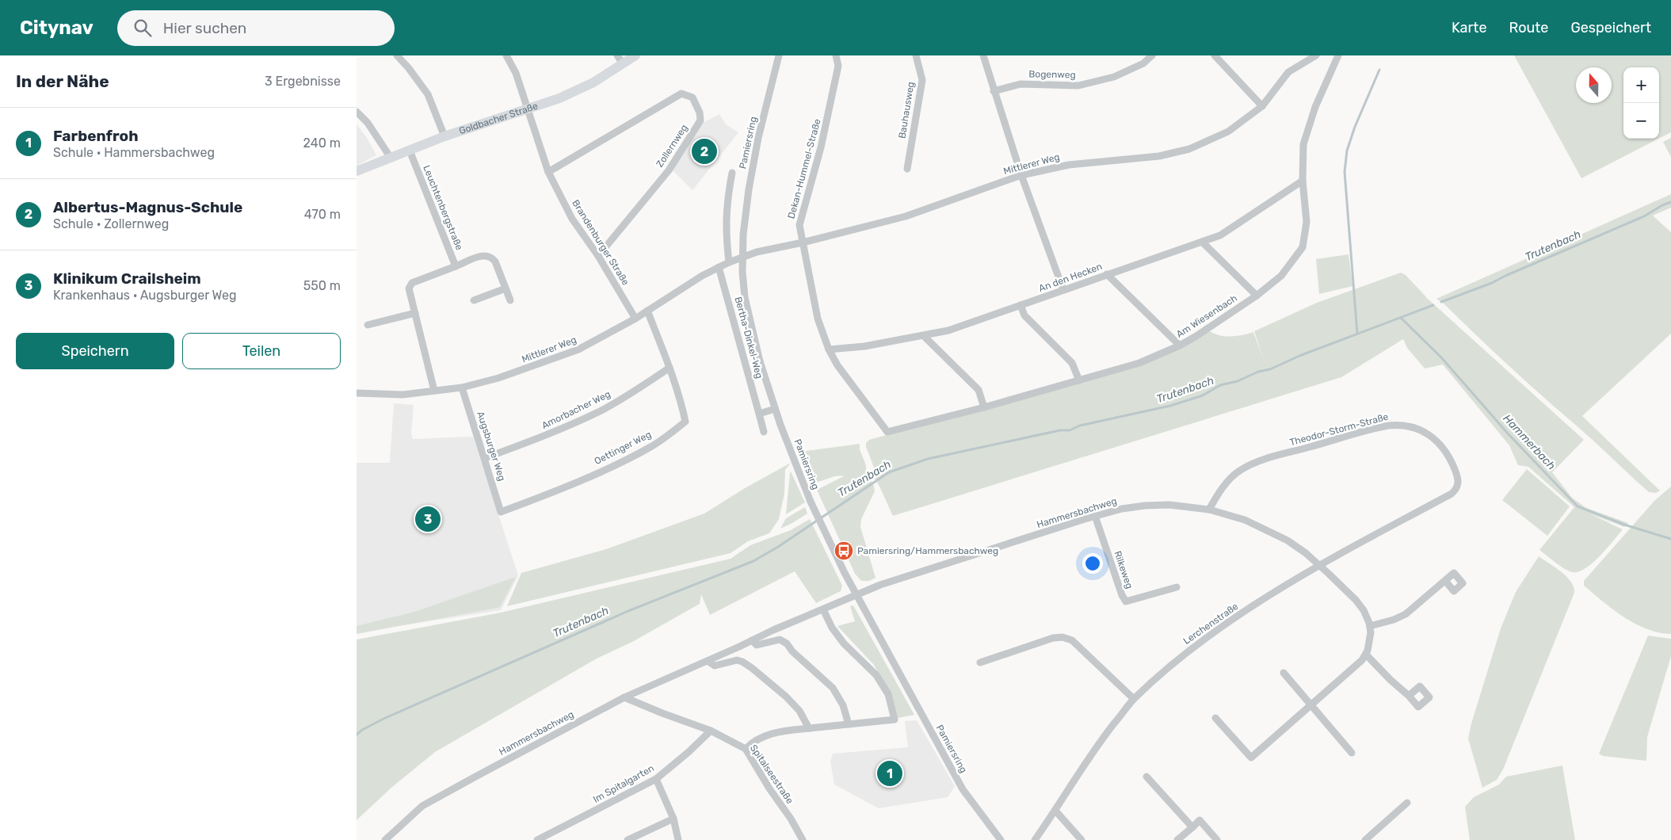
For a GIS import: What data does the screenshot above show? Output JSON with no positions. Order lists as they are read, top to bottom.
{
  "streets": {
    "street": [
      "Bogenweg",
      "Bauhausweg",
      "Goldbacher Straße",
      "Pamiersring",
      "Zollernweg",
      "Mittlerer Weg",
      "Dekan-Hummel-Straße",
      "Leuchtenbergstraße",
      "Brandenburger Straße",
      "An den Hecken",
      "Am Wiesenbach",
      "Bertha-Dinkel-Weg",
      "Amorbacher Weg",
      "Theodor-Storm-Straße",
      "Augsburger Weg",
      "Oettinger Weg",
      "Hammersbachweg",
      "Rilkeweg",
      "Lerchenstraße",
      "Spitalseestraße",
      "Im Spitalgarten"
    ]
  },
  "crossings": [
    ["Goldbacher Straße", "Leuchtenbergstraße"],
    ["Goldbacher Straße", "Brandenburger Straße"],
    ["Pamiersring", "Mittlerer Weg"],
    ["Pamiersring", "Hammersbachweg"],
    ["Zollernweg", "Brandenburger Straße"],
    ["Mittlerer Weg", "Dekan-Hummel-Straße"],
    ["Mittlerer Weg", "Leuchtenbergstraße"],
    ["Mittlerer Weg", "Brandenburger Straße"],
    ["Mittlerer Weg", "Bertha-Dinkel-Weg"],
    ["Mittlerer Weg", "Augsburger Weg"],
    ["Mittlerer Weg", "Oettinger Weg"],
    ["Dekan-Hummel-Straße", "An den Hecken"],
    ["Dekan-Hummel-Straße", "Am Wiesenbach"],
    ["An den Hecken", "Am Wiesenbach"],
    ["Amorbacher Weg", "Augsburger Weg"],
    ["Amorbacher Weg", "Oettinger Weg"],
    ["Theodor-Storm-Straße", "Hammersbachweg"],
    ["Theodor-Storm-Straße", "Lerchenstraße"],
    ["Augsburger Weg", "Oettinger Weg"],
    ["Hammersbachweg", "Rilkeweg"],
    ["Hammersbachweg", "Lerchenstraße"],
    ["Hammersbachweg", "Spitalseestraße"],
    ["Spitalseestraße", "Im Spitalgarten"]
  ],
  "water": ["Trutenbach", "Hammerbach"],
  "places": {
    "bus stop": ["Pamiersring/Hammersbachweg"]
  },
  "north": "top",
  "page": {
    "header": "Citynav",
    "search": "Hier suchen",
    "nav": ["Karte", "Route", "Gespeichert"],
    "heading": ["In der Nähe", "3 Ergebnisse"],
    "map_buttons": ["+", "−"],
    "list": [
      {
        "mark": "1",
        "name": "Farbenfroh",
        "note": "Schule · Hammersbachweg",
        "value": "240 m"
      },
      {
        "mark": "2",
        "name": "Albertus-Magnus-Schule",
        "note": "Schule · Zollernweg",
        "value": "470 m"
      },
      {
        "mark": "3",
        "name": "Klinikum Crailsheim",
        "note": "Krankenhaus · Augsburger Weg",
        "value": "550 m"
      }
    ],
    "pins": ["2", "3", "1"],
    "buttons": ["Speichern", "Teilen"]
  }
}
